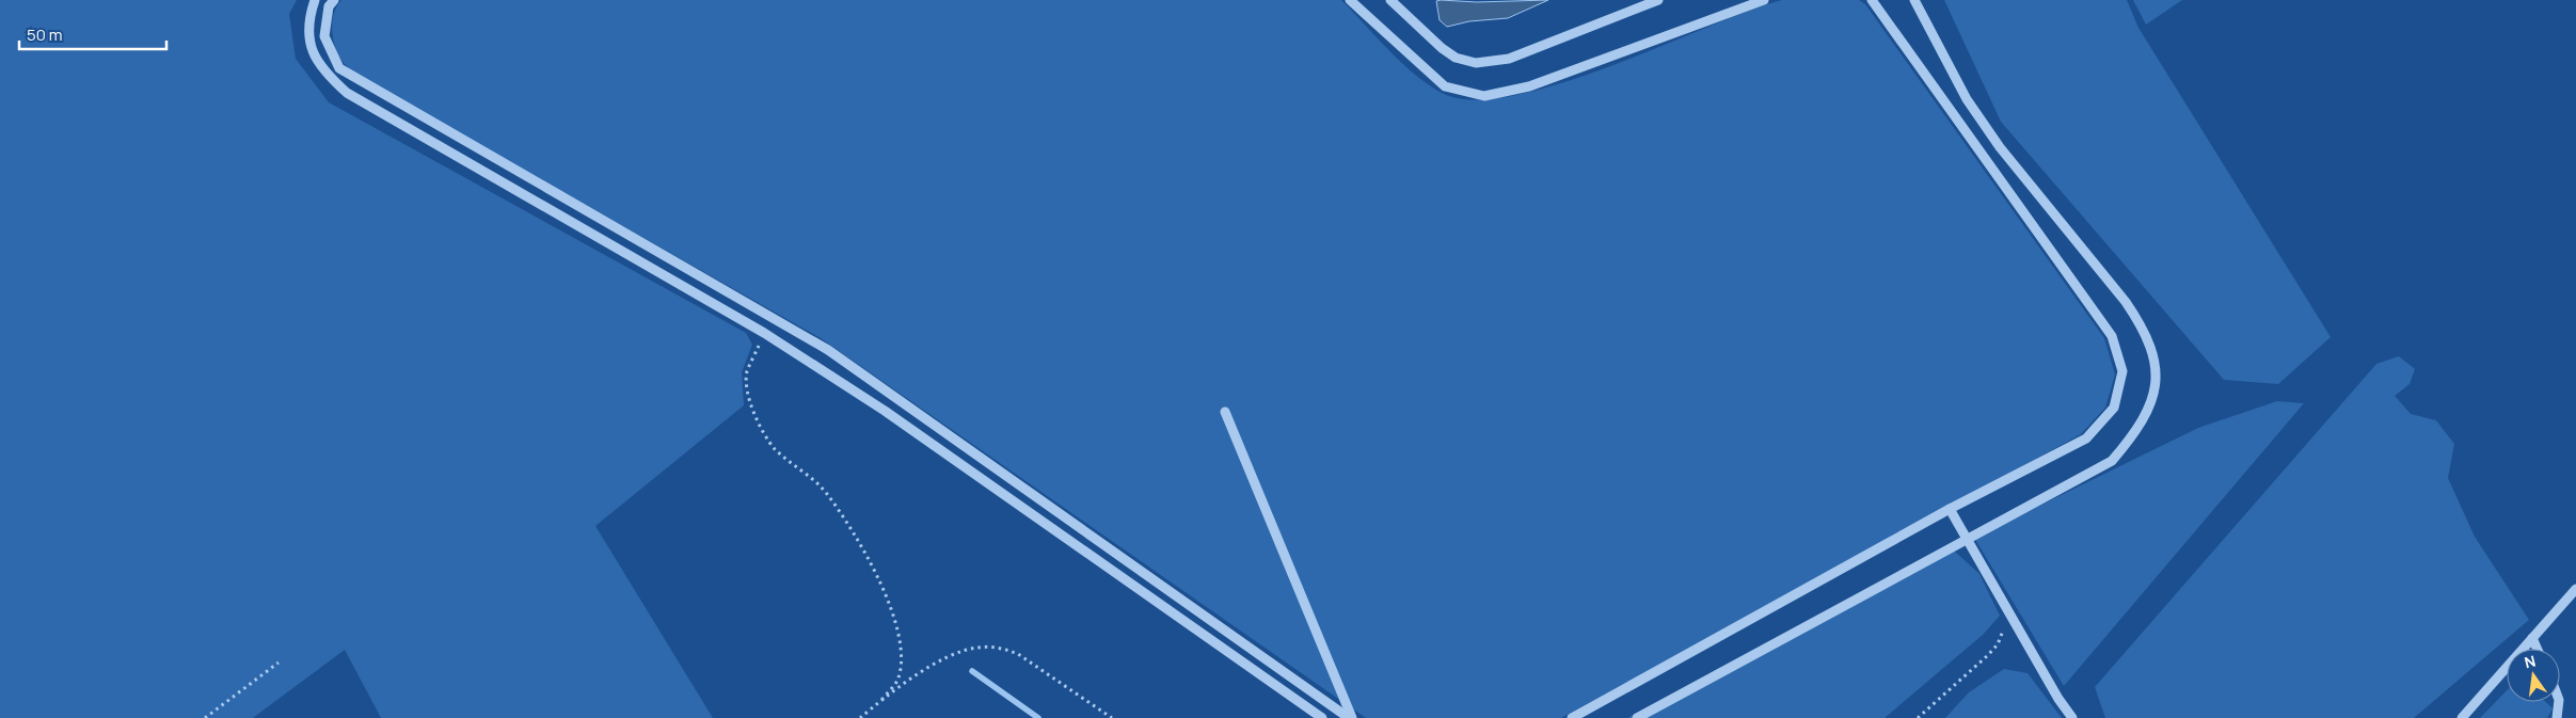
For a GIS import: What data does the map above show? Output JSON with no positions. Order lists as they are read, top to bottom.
{
  "scale_bar": "50 m",
  "north": "top"
}
